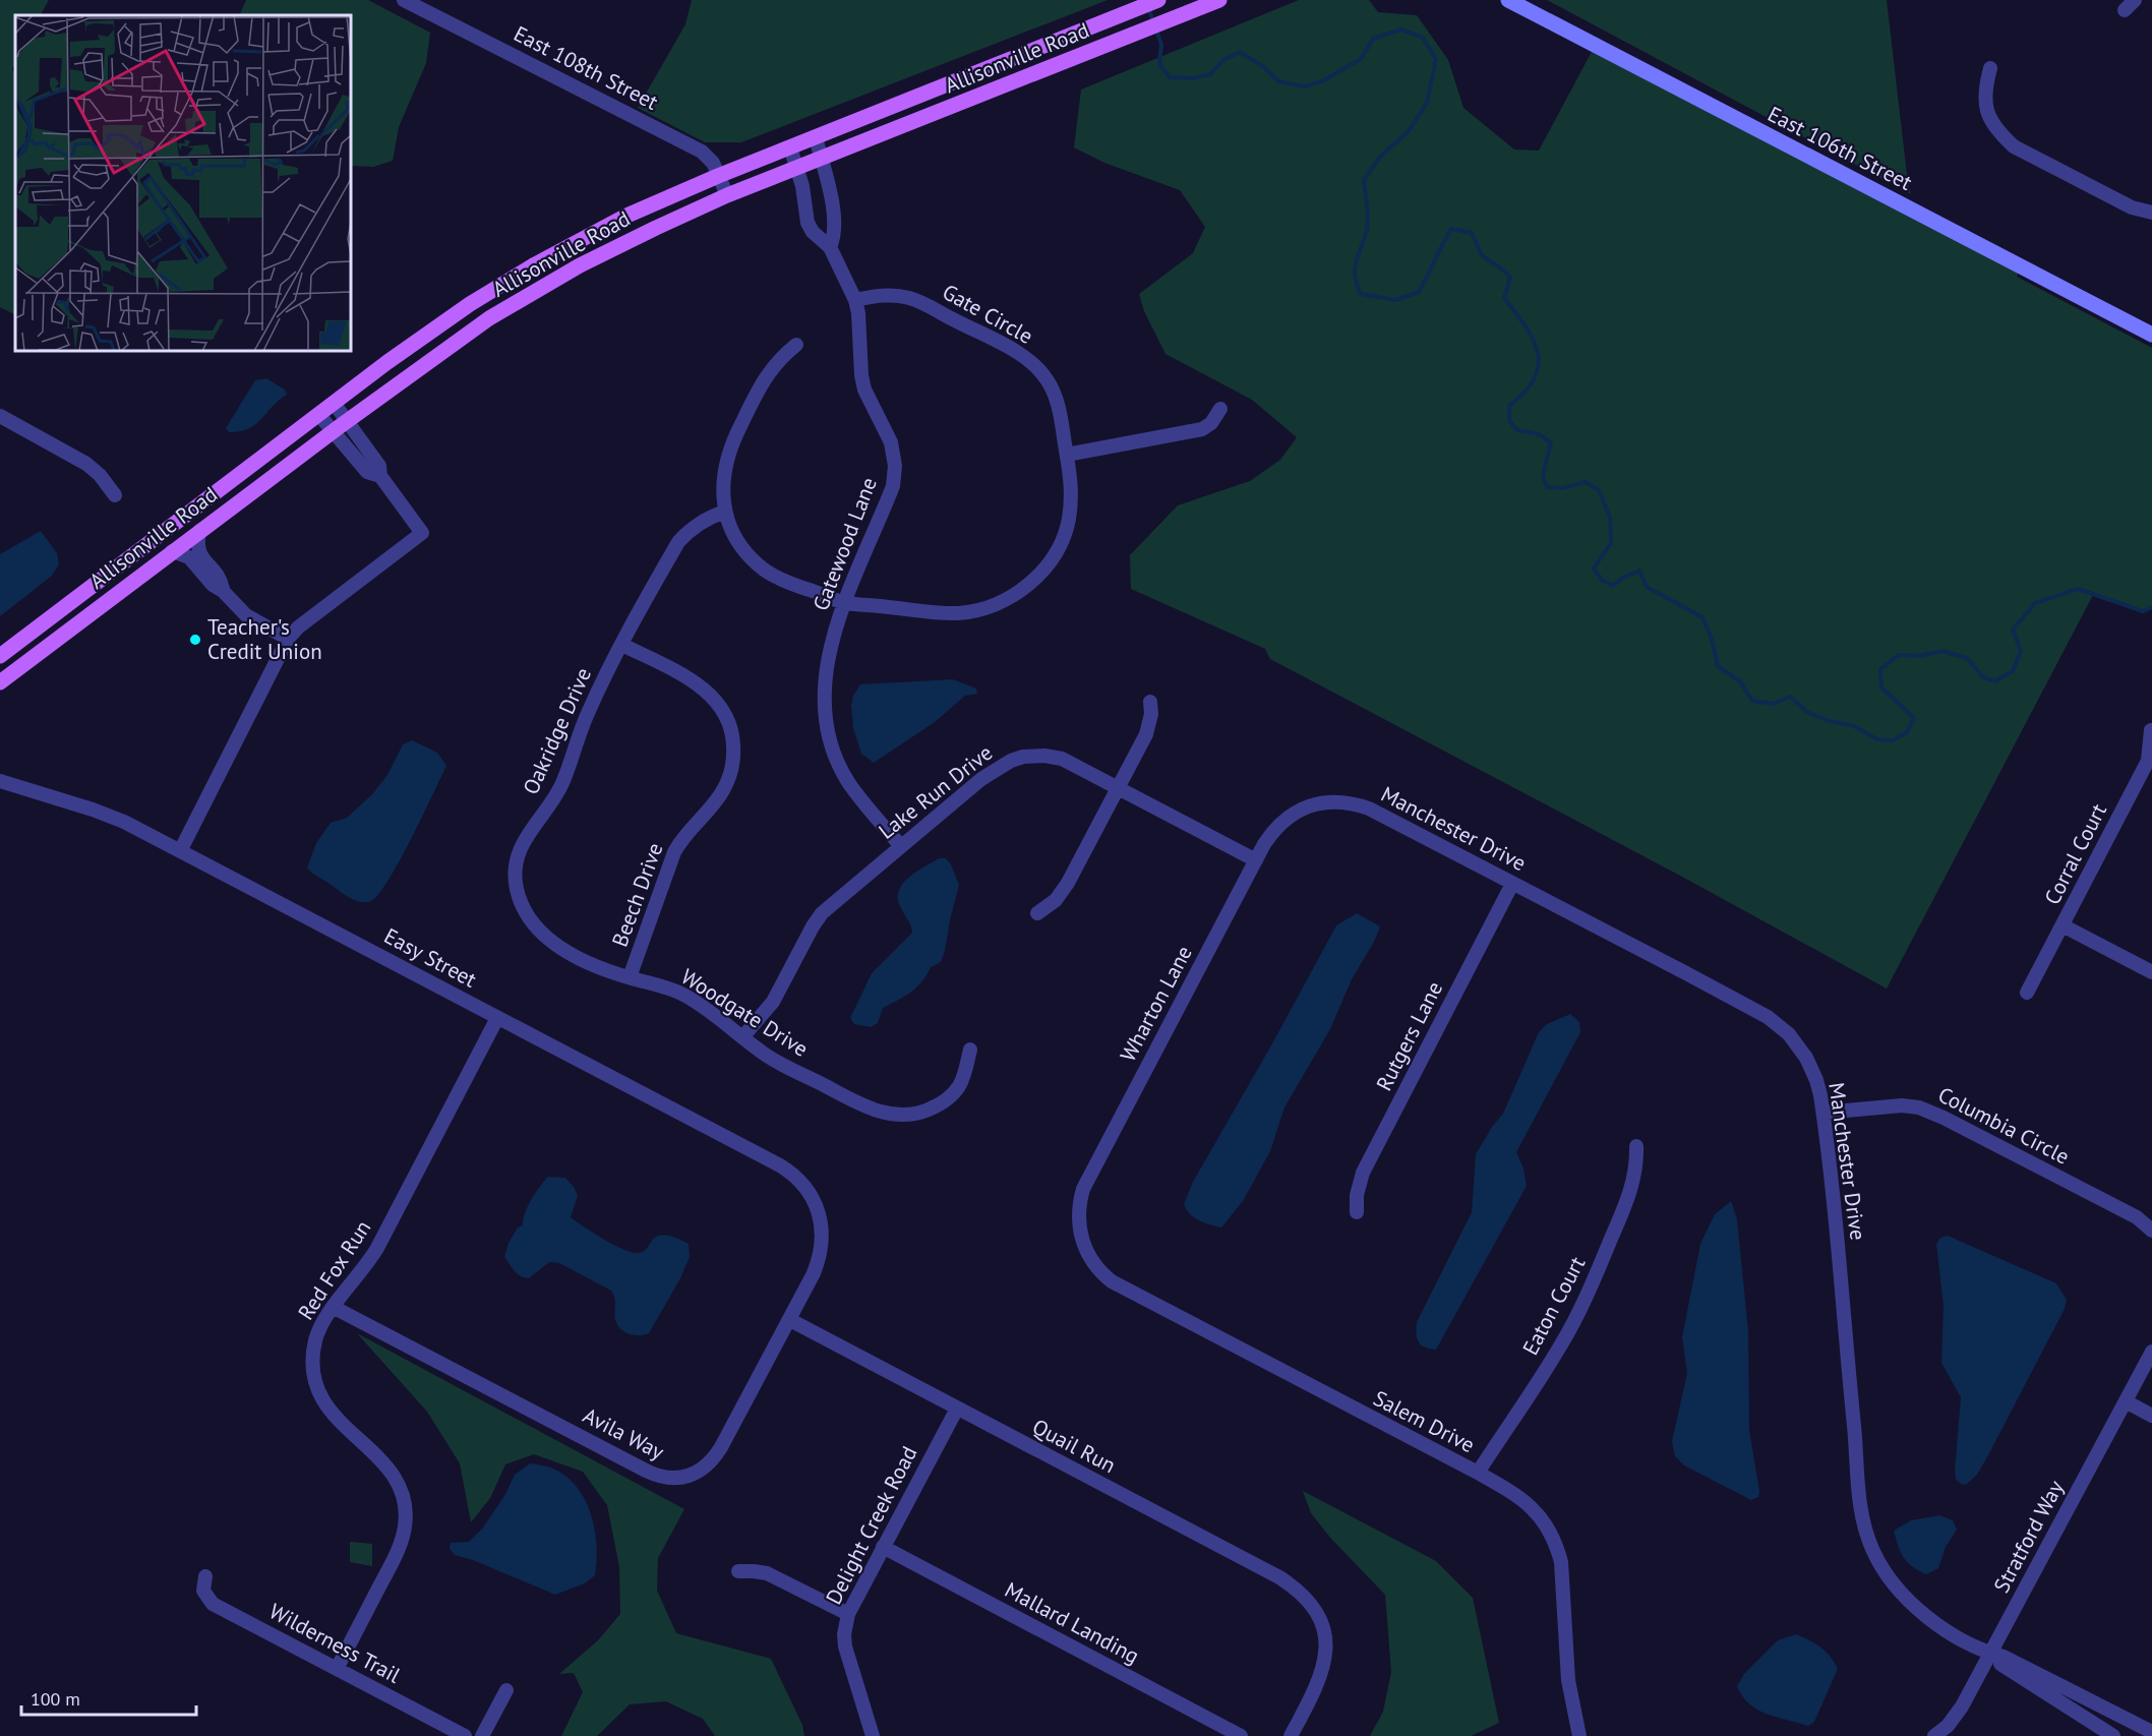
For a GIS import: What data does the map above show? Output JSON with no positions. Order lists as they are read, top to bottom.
{
  "streets": {
    "main road": ["Allisonville Road"],
    "street": [
      "East 108th Street",
      "East 106th Street",
      "Gate Circle",
      "Gatewood Lane",
      "Oakridge Drive",
      "Lake Run Drive",
      "Manchester Drive",
      "Corral Court",
      "Beech Drive",
      "Easy Street",
      "Wharton Lane",
      "Woodgate Drive",
      "Rutgers Lane",
      "Columbia Circle",
      "Red Fox Run",
      "Eaton Court",
      "Salem Drive",
      "Avila Way",
      "Quail Run",
      "Delight Creek Road",
      "Stratford Way",
      "Mallard Landing",
      "Wilderness Trail"
    ]
  },
  "crossings": [
    ["Allisonville Road", "East 108th Street"],
    ["Allisonville Road", "Gatewood Lane"],
    ["Gate Circle", "Gatewood Lane"],
    ["Gate Circle", "Oakridge Drive"],
    ["Gatewood Lane", "Lake Run Drive"],
    ["Oakridge Drive", "Beech Drive"],
    ["Oakridge Drive", "Woodgate Drive"],
    ["Lake Run Drive", "Wharton Lane"],
    ["Lake Run Drive", "Woodgate Drive"],
    ["Manchester Drive", "Wharton Lane"],
    ["Manchester Drive", "Rutgers Lane"],
    ["Manchester Drive", "Columbia Circle"],
    ["Manchester Drive", "Stratford Way"],
    ["Beech Drive", "Woodgate Drive"],
    ["Easy Street", "Red Fox Run"],
    ["Easy Street", "Avila Way"],
    ["Wharton Lane", "Salem Drive"],
    ["Red Fox Run", "Avila Way"],
    ["Red Fox Run", "Wilderness Trail"],
    ["Eaton Court", "Salem Drive"],
    ["Avila Way", "Quail Run"],
    ["Quail Run", "Delight Creek Road"],
    ["Delight Creek Road", "Mallard Landing"]
  ],
  "places": ["Teacher's Credit Union"],
  "scale_bar": "100 m"
}
